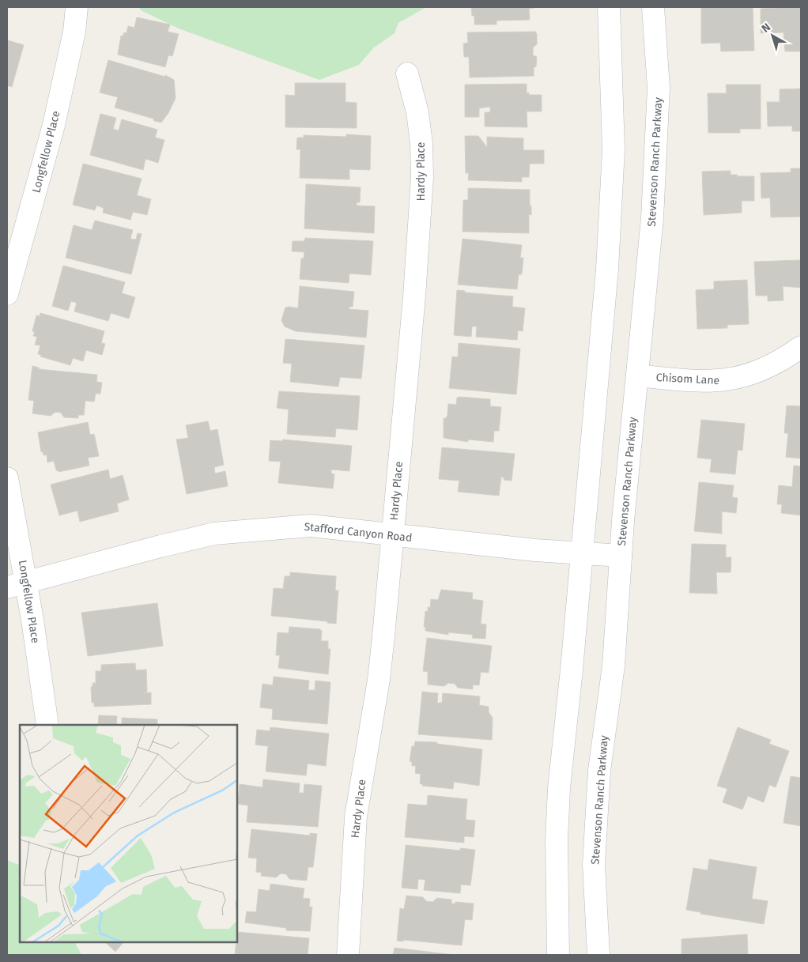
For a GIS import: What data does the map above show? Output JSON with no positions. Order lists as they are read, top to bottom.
{
  "streets": {
    "street": [
      "Longfellow Place",
      "Stevenson Ranch Parkway",
      "Hardy Place",
      "Chisom Lane",
      "Stafford Canyon Road"
    ]
  },
  "crossings": [
    ["Longfellow Place", "Stafford Canyon Road"],
    ["Stevenson Ranch Parkway", "Chisom Lane"],
    ["Stevenson Ranch Parkway", "Stafford Canyon Road"],
    ["Hardy Place", "Stafford Canyon Road"]
  ],
  "north": "top left"
}
